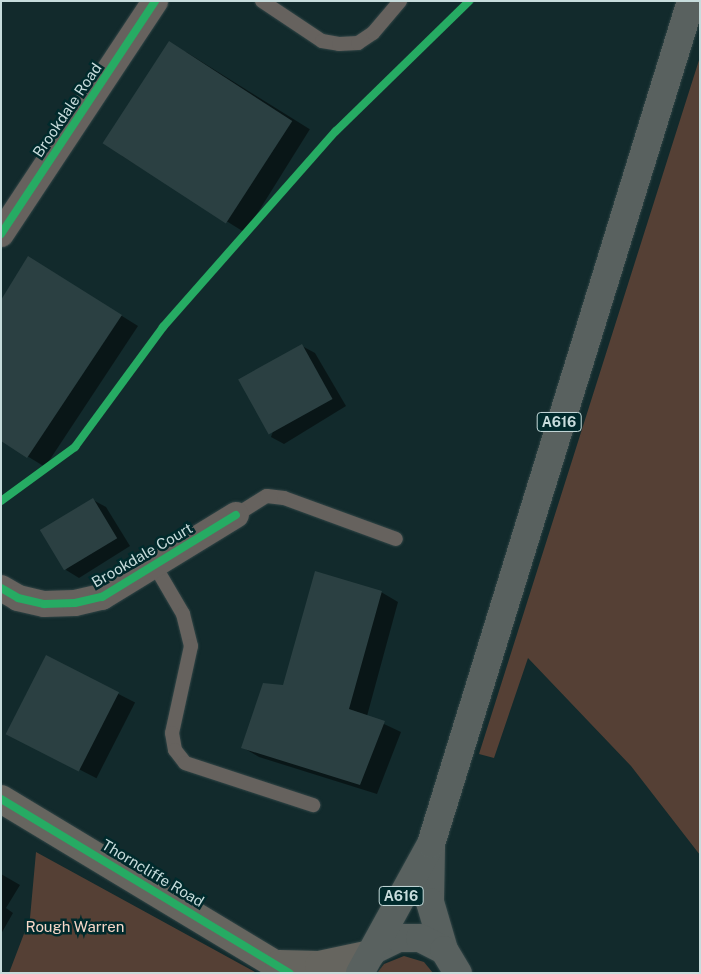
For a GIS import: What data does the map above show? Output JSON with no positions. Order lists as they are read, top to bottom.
{
  "streets": {
    "highway": ["A616"],
    "street": ["Brookdale Road", "Brookdale Court", "Thorncliffe Road"]
  },
  "crossings": [
    ["A616", "Thorncliffe Road"]
  ],
  "parks": ["Rough Warren"]
}
